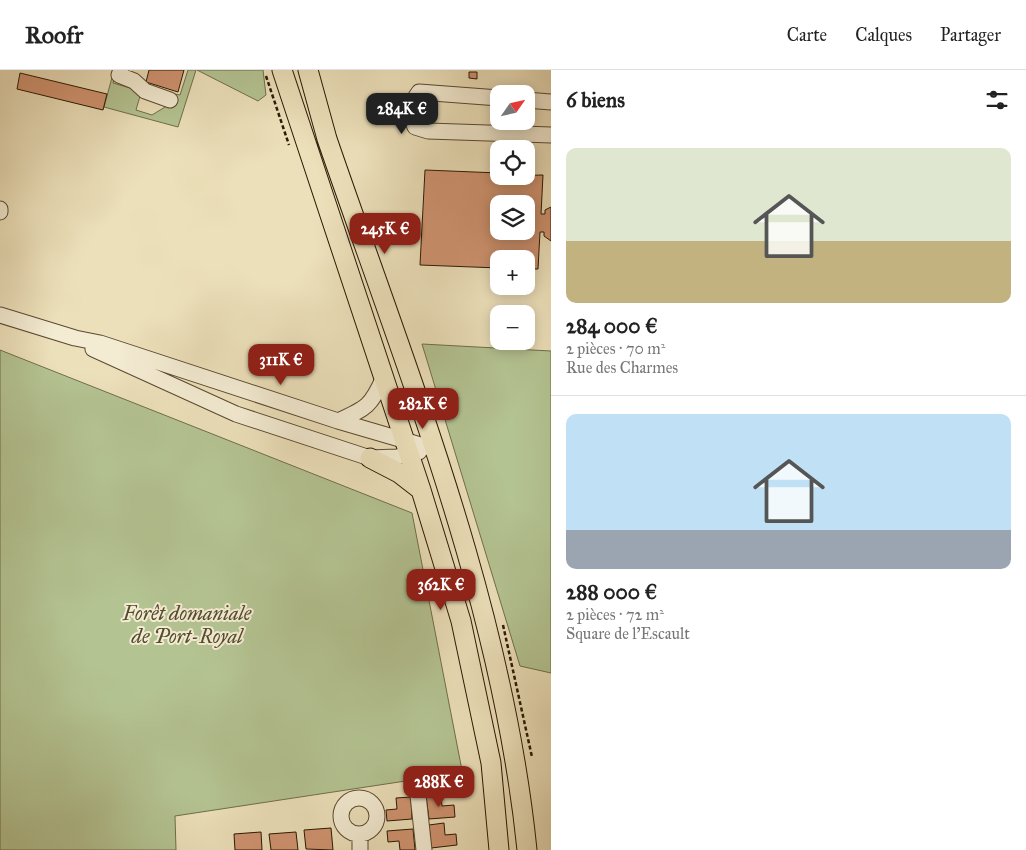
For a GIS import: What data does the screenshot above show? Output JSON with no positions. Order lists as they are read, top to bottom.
{
  "parks": ["Forêt domaniale de Port-Royal"],
  "north": "top right",
  "page": {
    "header": "Roofr",
    "nav": ["Carte", "Calques", "Partager"],
    "heading": "6 biens",
    "map_buttons": ["+", "−"],
    "price": [
      "284K €",
      "245K €",
      "311K €",
      "282K €",
      "362K €",
      "288K €"
    ],
    "list": [
      {
        "name": "284 000 €",
        "note": "2 pièces · 70 m² · Rue des Charmes"
      },
      {
        "name": "288 000 €",
        "note": "2 pièces · 72 m² · Square de l'Escault"
      }
    ]
  }
}
